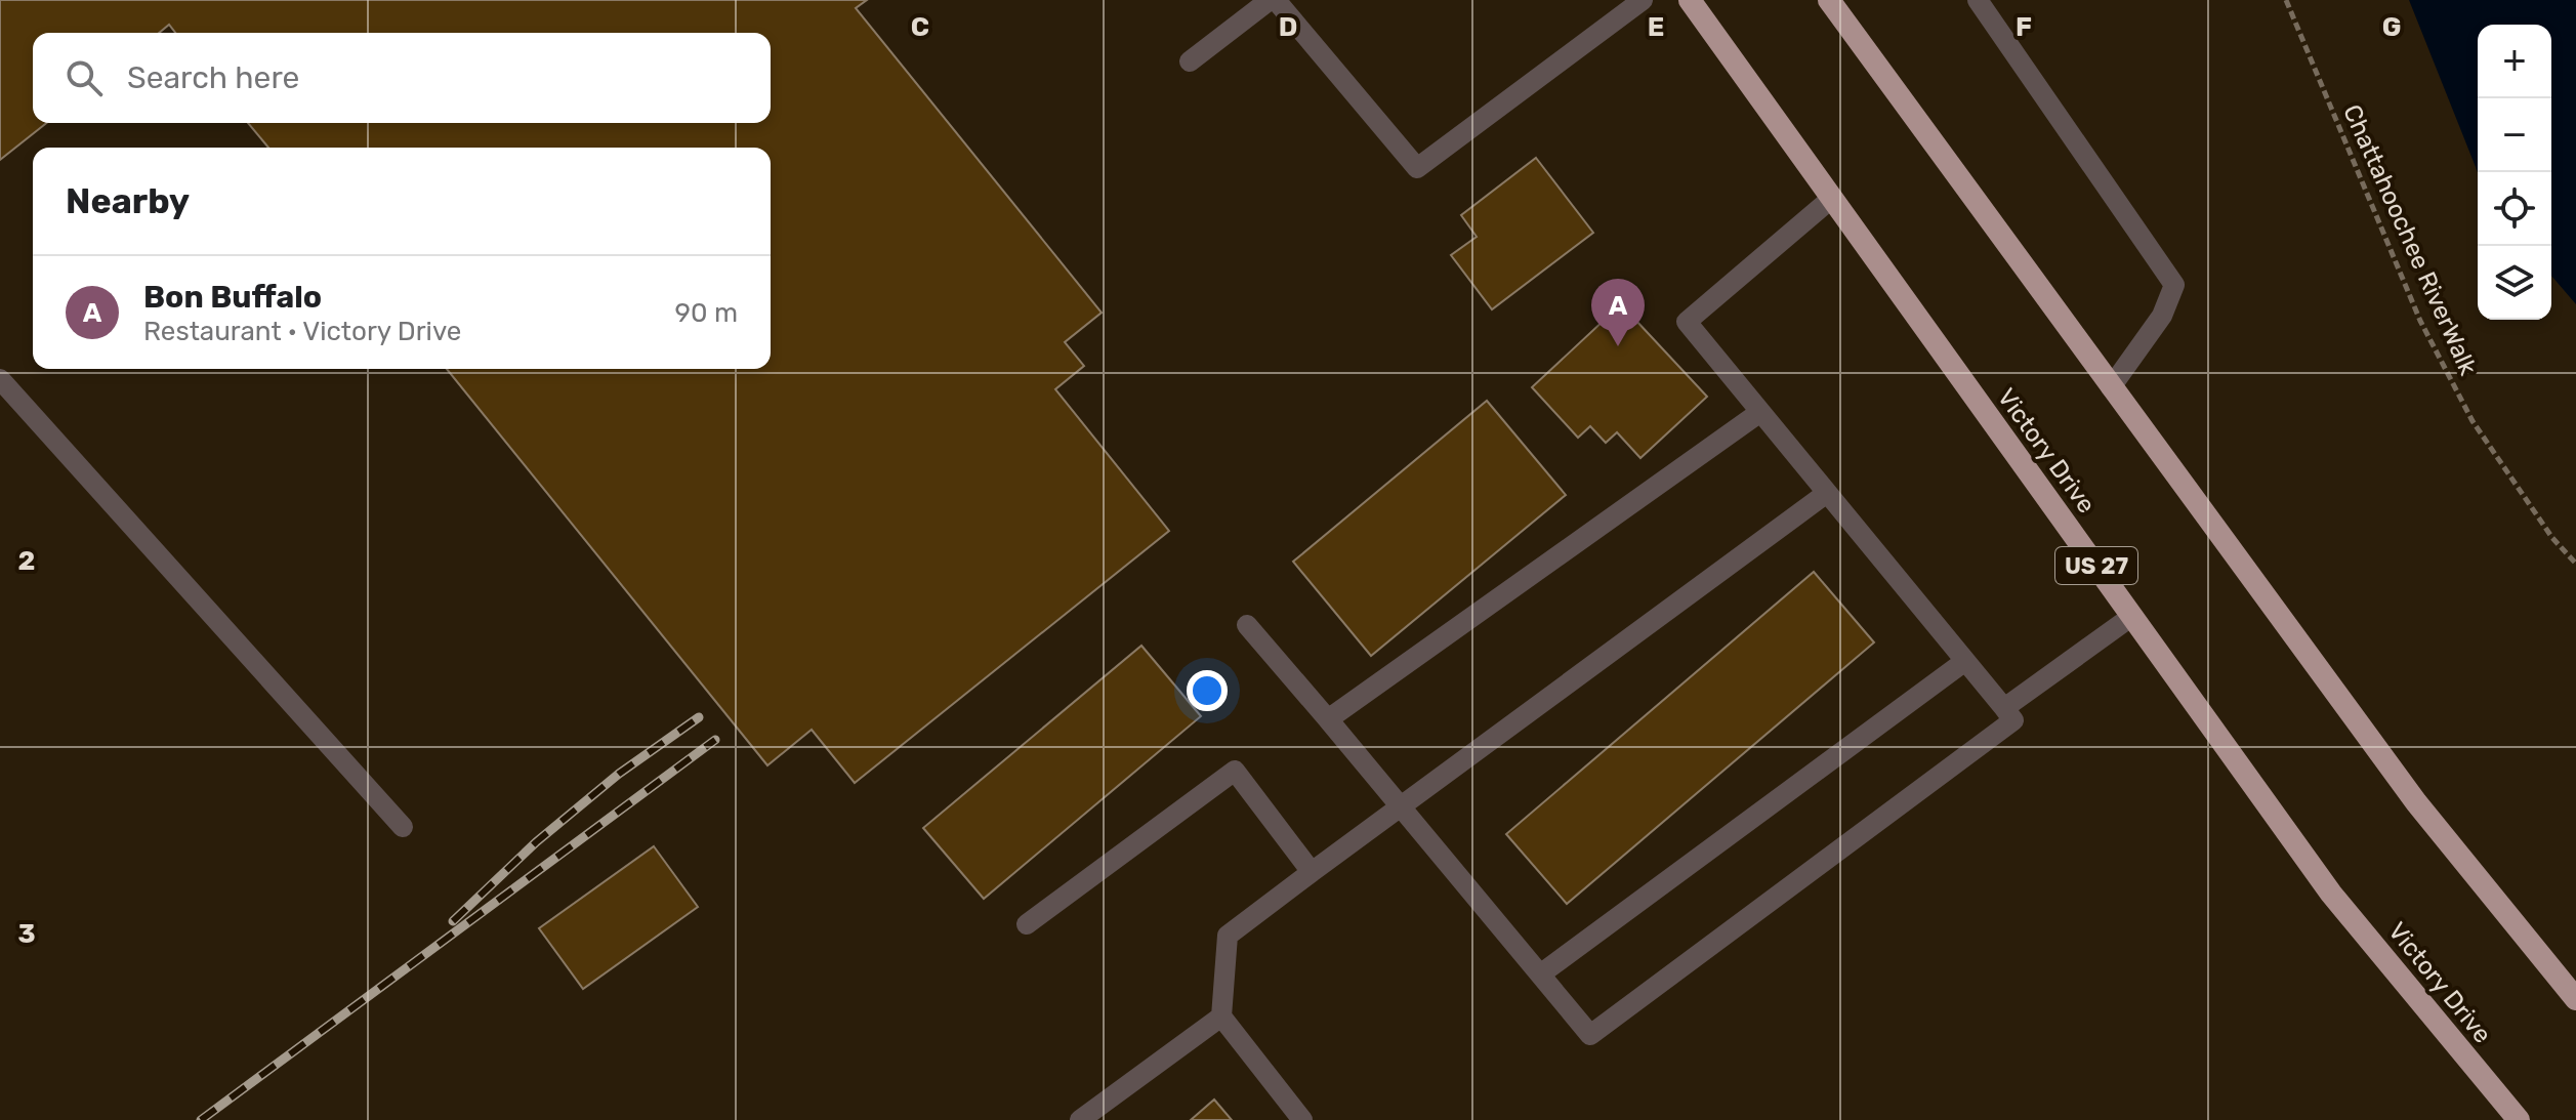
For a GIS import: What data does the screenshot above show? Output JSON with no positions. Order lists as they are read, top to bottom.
{
  "streets": {
    "highway": ["Victory Drive", "US 27"],
    "path": ["Chattahoochee RiverWalk"]
  },
  "page": {
    "map_buttons": ["+", "−"],
    "search": "Search here",
    "heading": "Nearby",
    "list": [
      {
        "mark": "A",
        "name": "Bon Buffalo",
        "note": "Restaurant · Victory Drive",
        "value": "90 m"
      }
    ],
    "pins": "A"
  },
  "grid": {
    "columns": [
      "C",
      "D",
      "E",
      "F",
      "G"
    ],
    "rows": ["2", "3"]
  }
}
